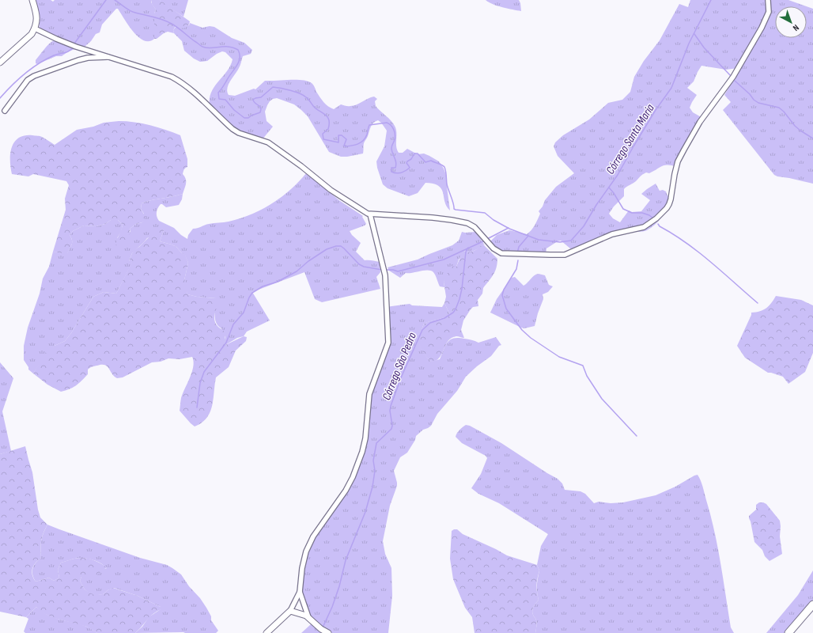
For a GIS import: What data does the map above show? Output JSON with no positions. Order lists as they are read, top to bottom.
{
  "water": ["Córrego Santa Maria", "Córrego São Pedro"],
  "north": "bottom right"
}
